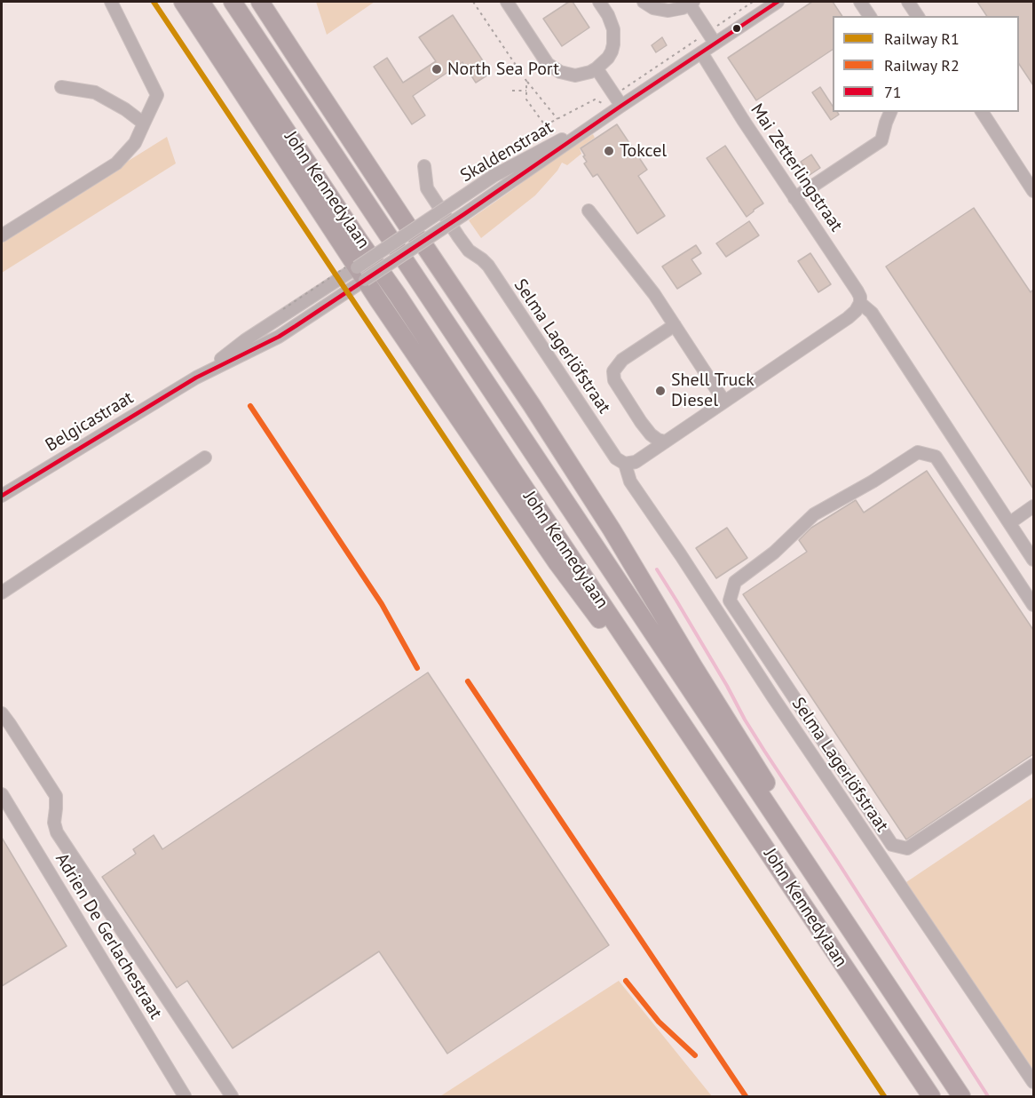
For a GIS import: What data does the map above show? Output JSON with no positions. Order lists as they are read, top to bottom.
{
  "streets": {
    "highway": ["John Kennedylaan"],
    "street": [
      "Skaldenstraat",
      "Mai Zetterlingstraat",
      "Selma Lagerlöfstraat",
      "Belgicastraat",
      "Adrien De Gerlachestraat"
    ]
  },
  "crossings": [
    ["Skaldenstraat", "Mai Zetterlingstraat"]
  ],
  "places": ["North Sea Port", "Tokcel", "Shell Truck Diesel"],
  "lines": ["rail line R1", "transit line 71", "rail line R2"],
  "legend": ["Railway R1", "Railway R2", "71"]
}
